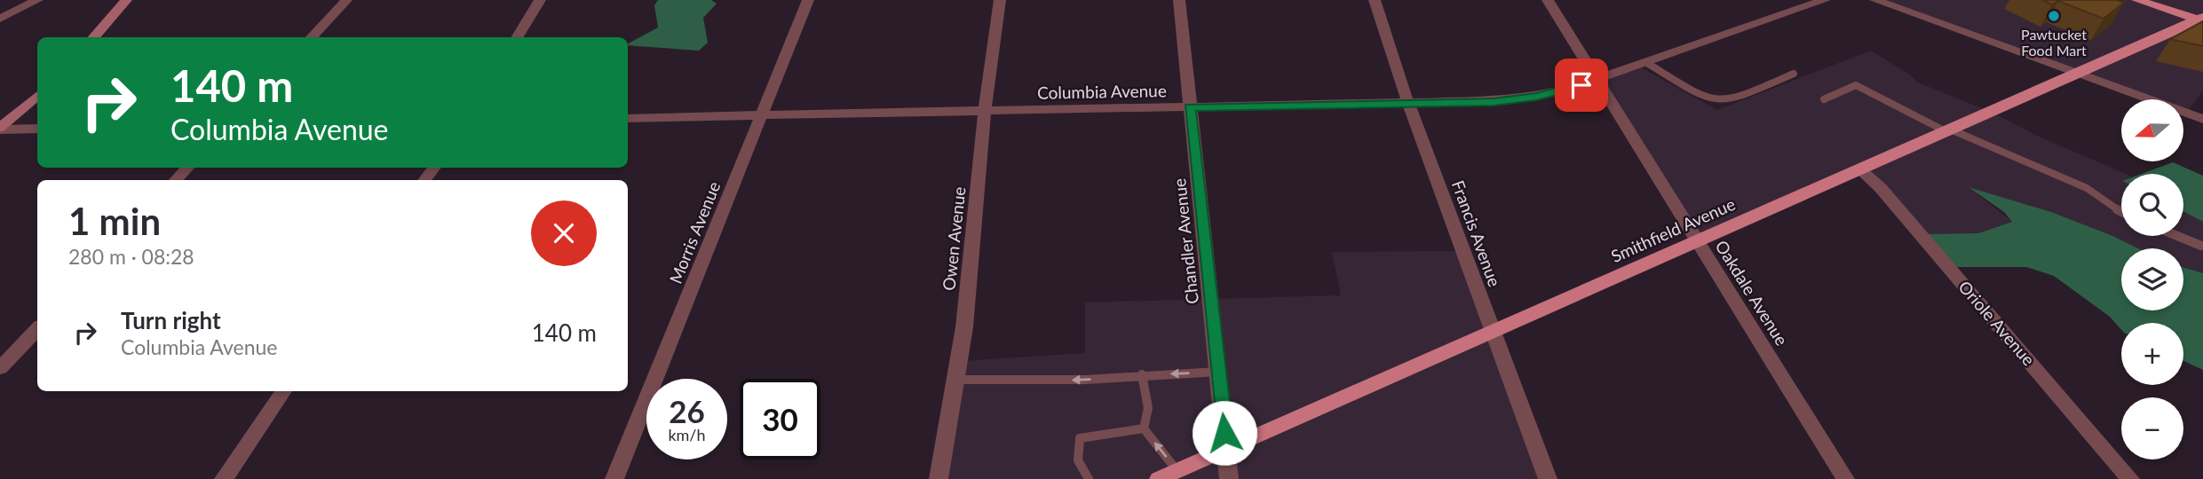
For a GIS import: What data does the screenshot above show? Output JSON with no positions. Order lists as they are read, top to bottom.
{
  "streets": {
    "main road": ["Smithfield Avenue"],
    "street": [
      "Columbia Avenue",
      "Morris Avenue",
      "Francis Avenue",
      "Owen Avenue",
      "Chandler Avenue",
      "Oakdale Avenue",
      "Oriole Avenue"
    ]
  },
  "crossings": [
    ["Columbia Avenue", "Morris Avenue"],
    ["Columbia Avenue", "Francis Avenue"],
    ["Columbia Avenue", "Owen Avenue"],
    ["Columbia Avenue", "Chandler Avenue"],
    ["Columbia Avenue", "Oakdale Avenue"],
    ["Smithfield Avenue", "Francis Avenue"],
    ["Smithfield Avenue", "Chandler Avenue"],
    ["Smithfield Avenue", "Oakdale Avenue"],
    ["Smithfield Avenue", "Oriole Avenue"]
  ],
  "places": ["Pawtucket Food Mart"],
  "north": "left",
  "page": {
    "turn": ["140 m", "Columbia Avenue"],
    "map_buttons": ["+", "−"],
    "heading": ["1 min", "280 m · 08:28"],
    "list": [
      {
        "name": "Turn right",
        "note": "Columbia Avenue",
        "value": "140 m"
      }
    ],
    "speed": "26 km/h",
    "limit": "30"
  }
}
